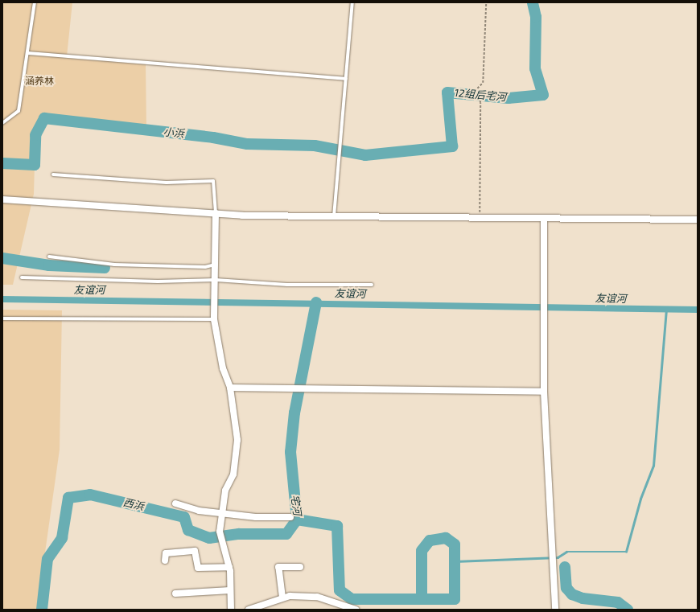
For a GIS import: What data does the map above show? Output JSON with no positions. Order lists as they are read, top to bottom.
{
  "water": [
    "12组后宅河",
    "小浜",
    "友谊河",
    "西浜",
    "宅河"
  ],
  "parks": ["涵养林"]
}
